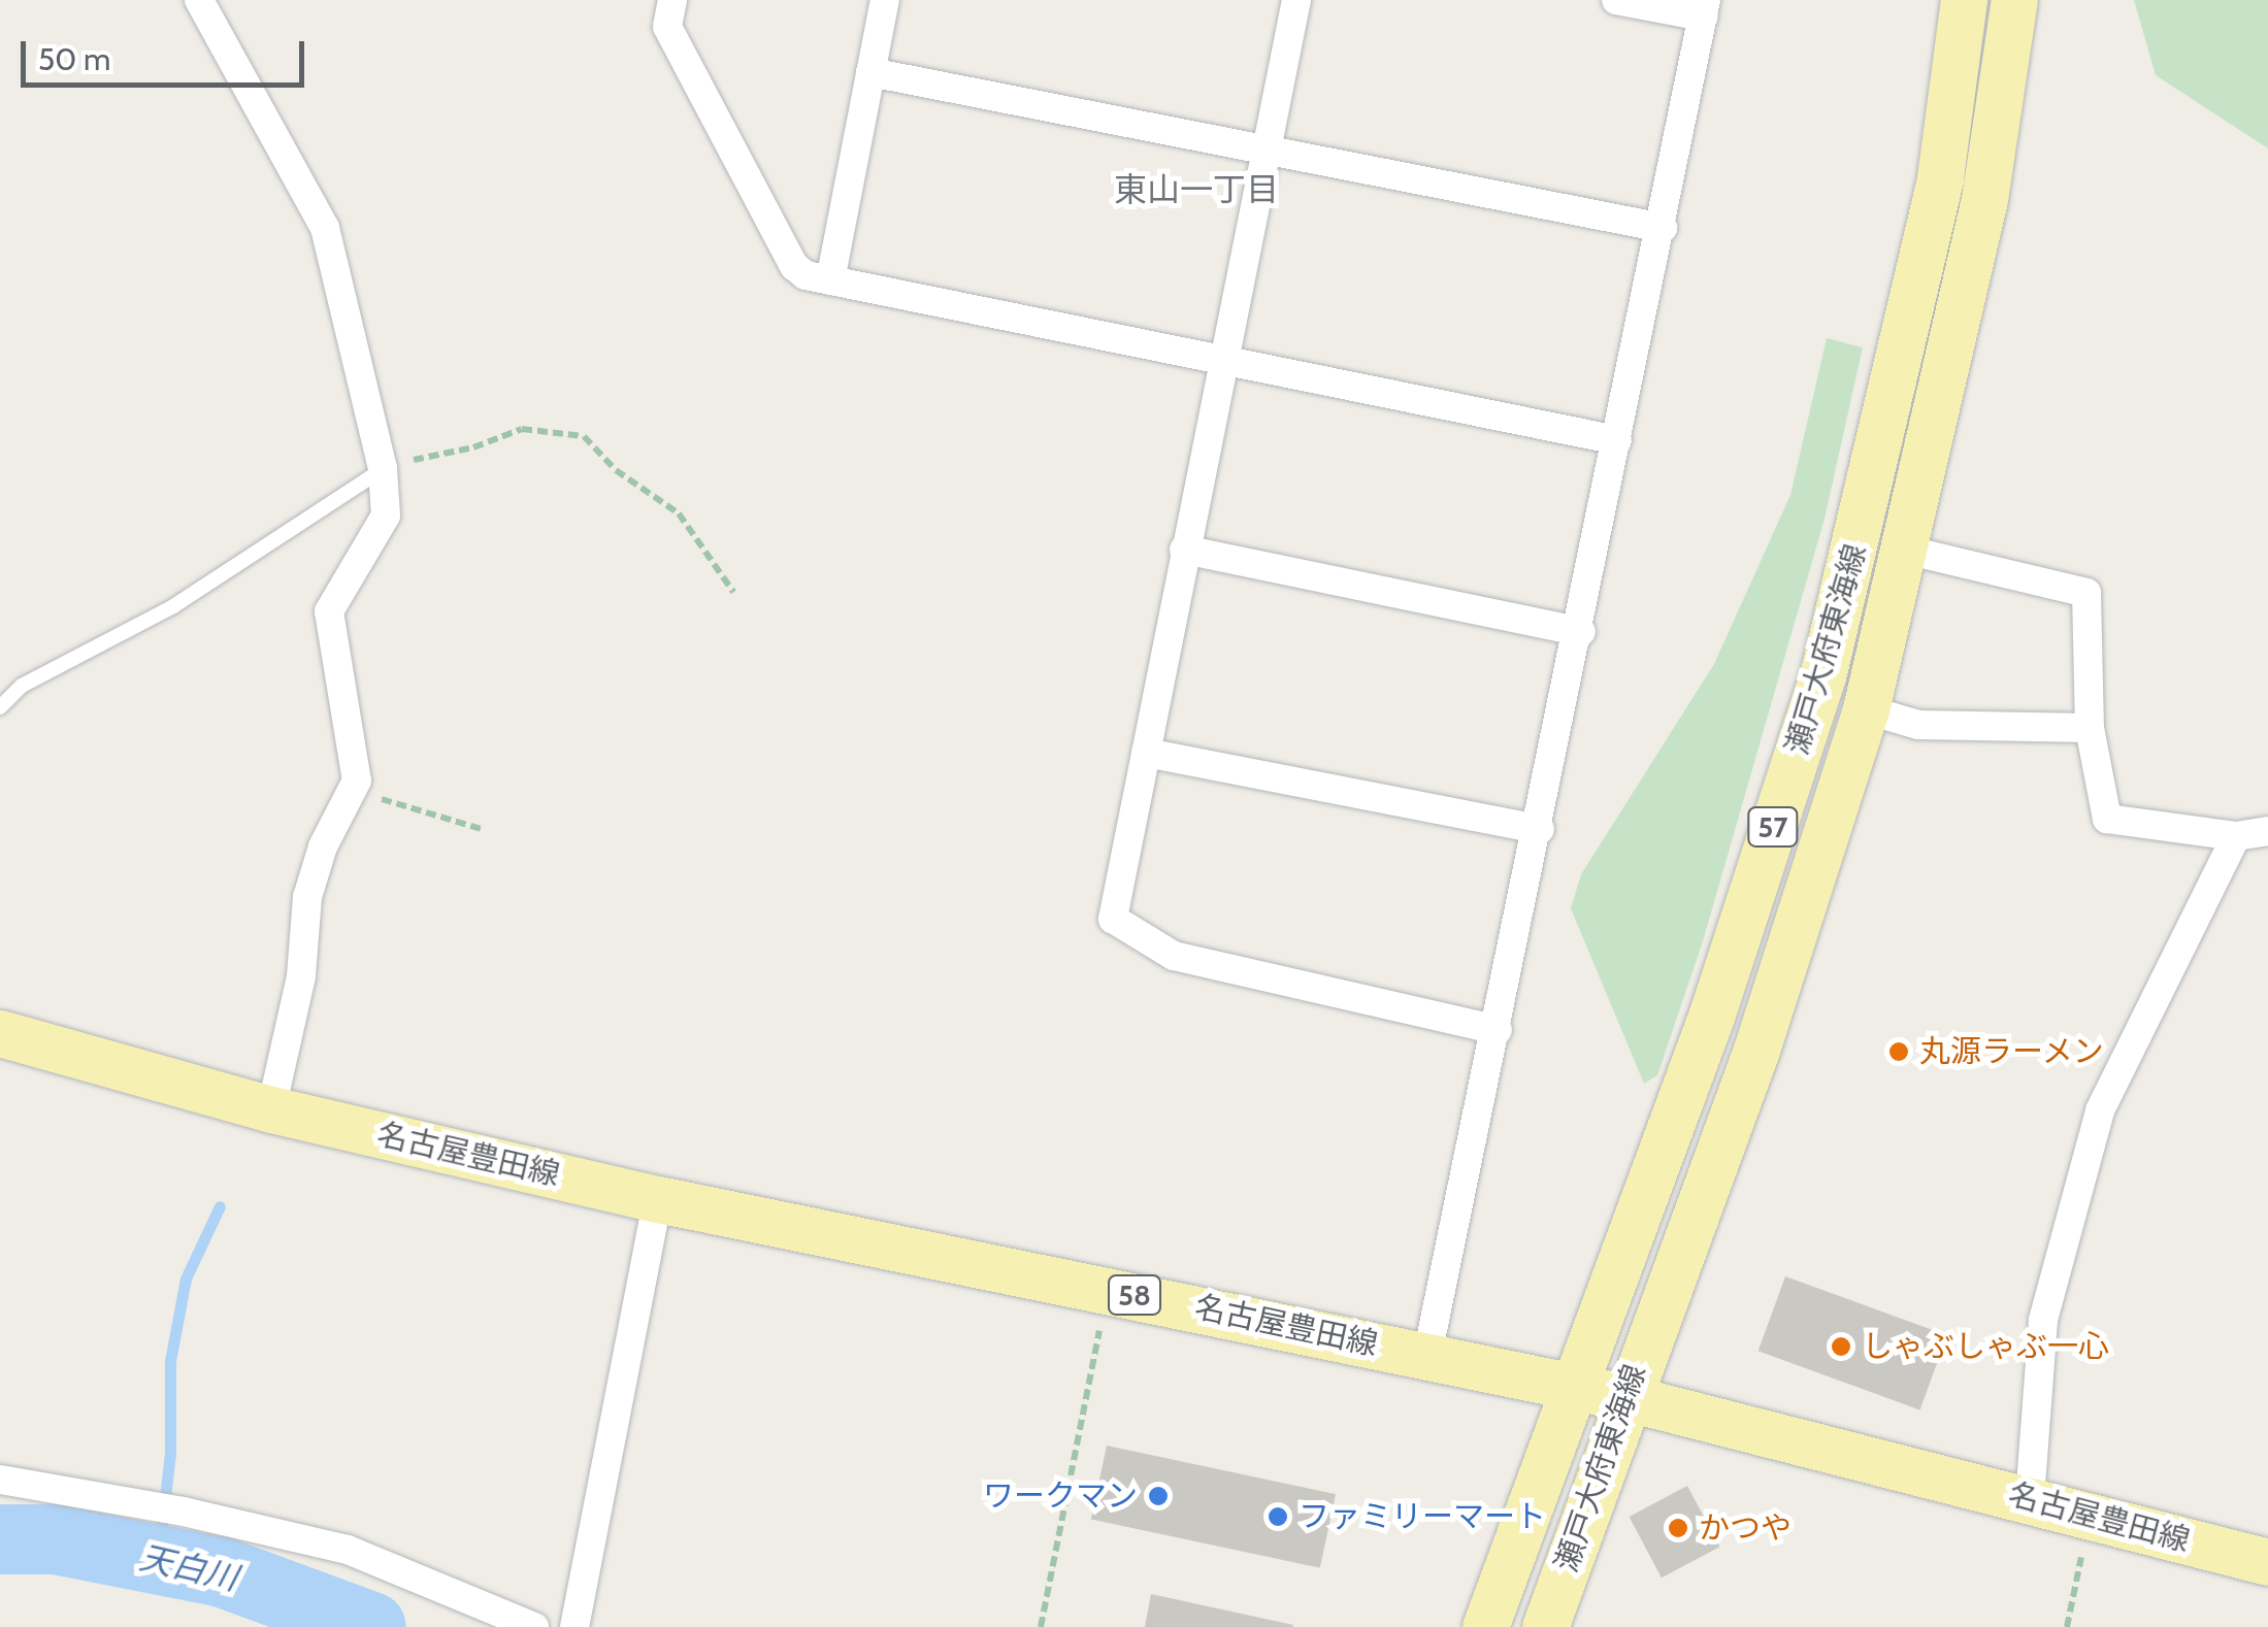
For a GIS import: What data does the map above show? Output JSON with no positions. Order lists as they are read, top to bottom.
{
  "streets": {
    "main road": [
      "瀬戸大府東海線",
      "57",
      "名古屋豊田線",
      "58"
    ]
  },
  "crossings": [
    ["瀬戸大府東海線", "名古屋豊田線"]
  ],
  "districts": ["東山一丁目"],
  "water": ["天白川"],
  "places": [
    "丸源ラーメン",
    "しゃぶしゃぶ一心",
    "ワークマン",
    "ファミリーマート",
    "かつや"
  ],
  "scale_bar": "50 m"
}
